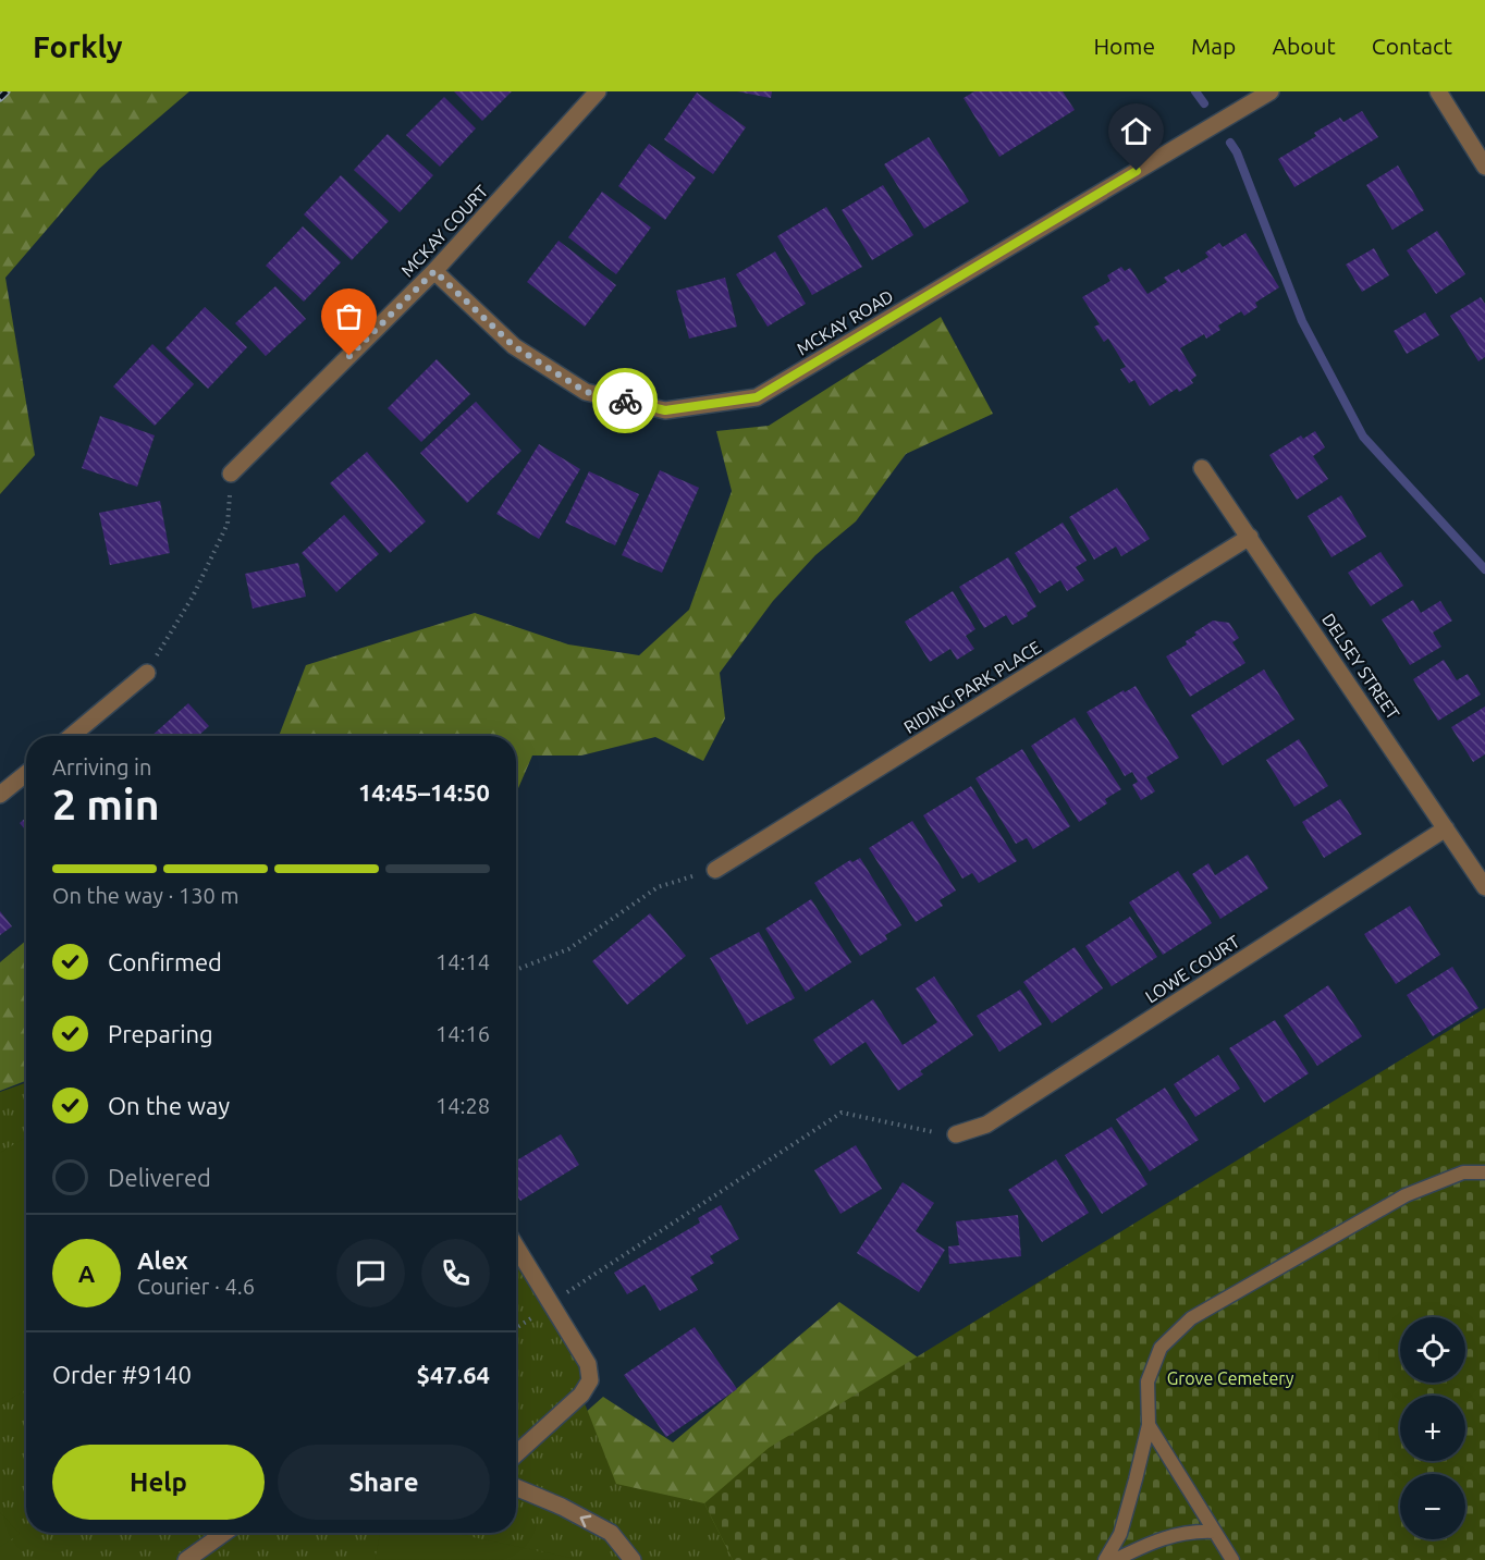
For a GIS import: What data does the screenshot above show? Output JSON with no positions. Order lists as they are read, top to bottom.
{
  "streets": {
    "street": [
      "MCKAY COURT",
      "MCKAY ROAD",
      "DELSEY STREET",
      "RIDING PARK PLACE",
      "LOWE COURT"
    ]
  },
  "crossings": [
    ["MCKAY COURT", "MCKAY ROAD"],
    ["DELSEY STREET", "RIDING PARK PLACE"],
    ["DELSEY STREET", "LOWE COURT"]
  ],
  "parks": ["Grove Cemetery"],
  "page": {
    "header": "Forkly",
    "nav": [
      "Home",
      "Map",
      "About",
      "Contact"
    ],
    "heading": ["2 min", "Arriving in", "14:45–14:50"],
    "panel": [
      "Alex",
      "Courier · 4.6",
      "Order #9140",
      "$47.64"
    ],
    "bar": "On the way · 130 m",
    "list": [
      ["Confirmed", "14:14"],
      ["Preparing", "14:16"],
      ["On the way", "14:28"],
      "Delivered"
    ],
    "round": "A",
    "map_buttons": ["+", "−"],
    "buttons": ["Help", "Share"]
  }
}
